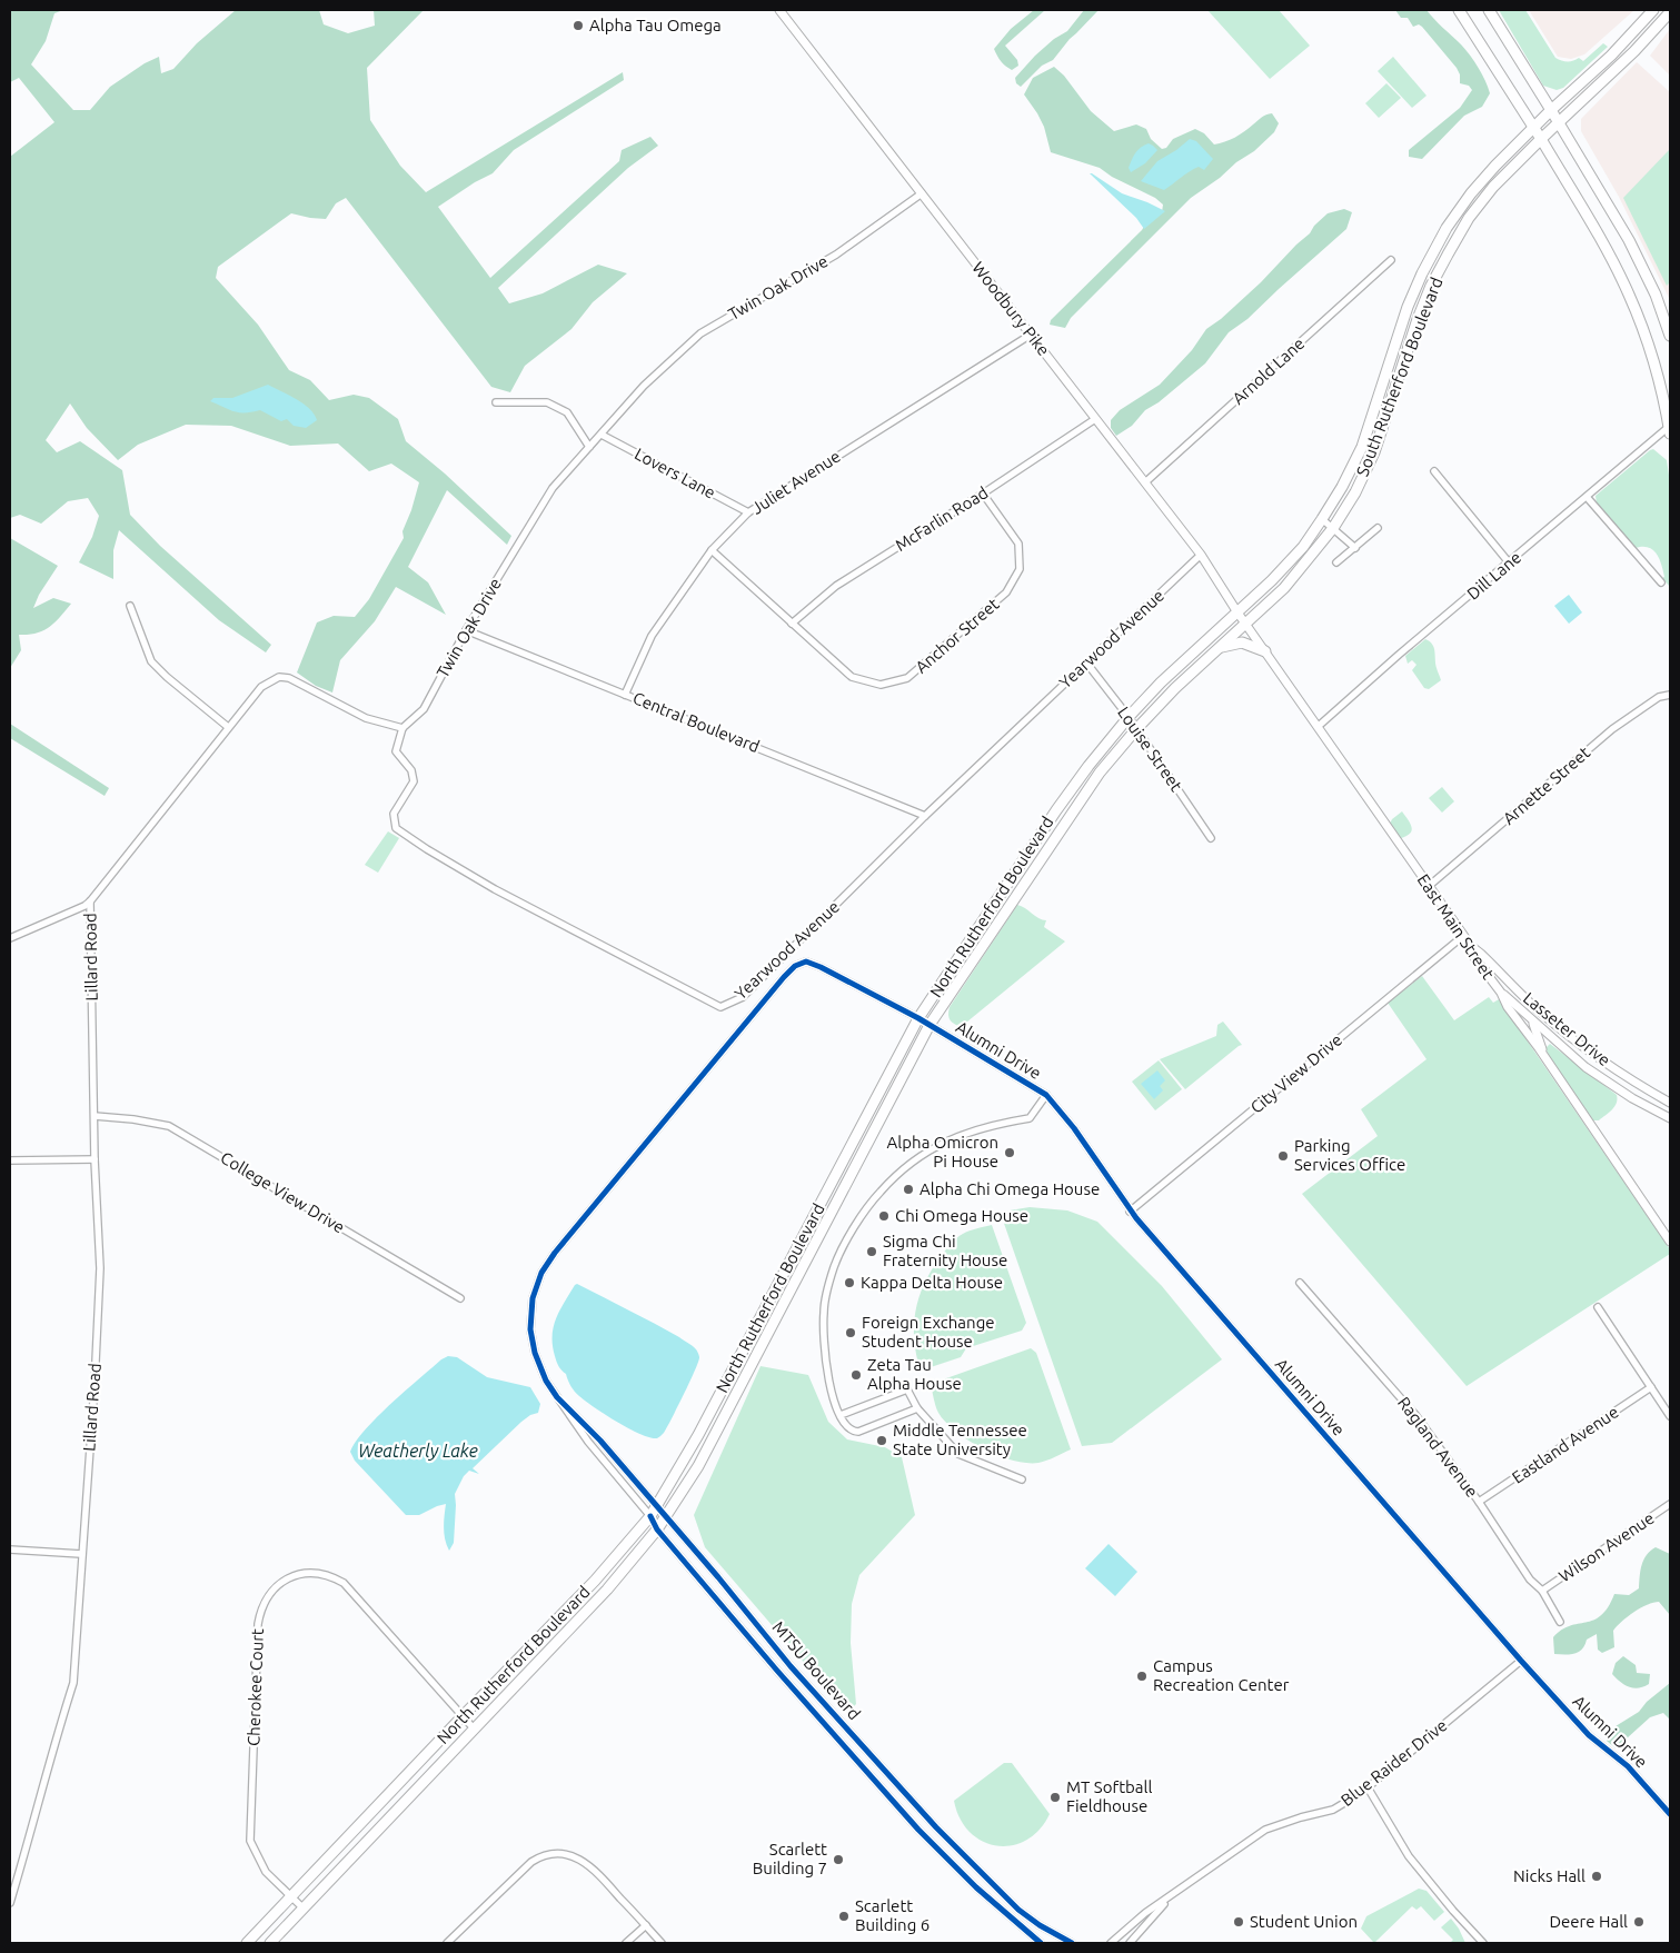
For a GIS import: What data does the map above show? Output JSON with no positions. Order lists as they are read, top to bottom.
{
  "streets": {
    "main road": ["South Rutherford Boulevard", "North Rutherford Boulevard"],
    "street": [
      "Twin Oak Drive",
      "Woodbury Pike",
      "Arnold Lane",
      "Lovers Lane",
      "Juliet Avenue",
      "McFarlin Road",
      "Dill Lane",
      "Anchor Street",
      "Yearwood Avenue",
      "Central Boulevard",
      "Louise Street",
      "Arnette Street",
      "East Main Street",
      "Lillard Road",
      "Lasseter Drive",
      "Alumni Drive",
      "City View Drive",
      "College View Drive",
      "Eastland Avenue",
      "Ragland Avenue",
      "Wilson Avenue",
      "MTSU Boulevard",
      "Cherokee Court",
      "Blue Raider Drive"
    ]
  },
  "crossings": [
    ["Twin Oak Drive", "Woodbury Pike"],
    ["Twin Oak Drive", "Lovers Lane"],
    ["Twin Oak Drive", "Yearwood Avenue"],
    ["Twin Oak Drive", "Central Boulevard"],
    ["Woodbury Pike", "Arnold Lane"],
    ["Woodbury Pike", "South Rutherford Boulevard"],
    ["Woodbury Pike", "Juliet Avenue"],
    ["Woodbury Pike", "McFarlin Road"],
    ["Woodbury Pike", "Yearwood Avenue"],
    ["Woodbury Pike", "North Rutherford Boulevard"],
    ["Woodbury Pike", "East Main Street"],
    ["South Rutherford Boulevard", "North Rutherford Boulevard"],
    ["South Rutherford Boulevard", "East Main Street"],
    ["Lovers Lane", "Juliet Avenue"],
    ["Juliet Avenue", "Anchor Street"],
    ["Juliet Avenue", "Central Boulevard"],
    ["McFarlin Road", "Anchor Street"],
    ["Dill Lane", "East Main Street"],
    ["Yearwood Avenue", "Central Boulevard"],
    ["Yearwood Avenue", "Louise Street"],
    ["Louise Street", "North Rutherford Boulevard"],
    ["Arnette Street", "East Main Street"],
    ["North Rutherford Boulevard", "East Main Street"],
    ["North Rutherford Boulevard", "Alumni Drive"],
    ["North Rutherford Boulevard", "MTSU Boulevard"],
    ["North Rutherford Boulevard", "Cherokee Court"],
    ["East Main Street", "Lasseter Drive"],
    ["East Main Street", "City View Drive"],
    ["Lillard Road", "College View Drive"],
    ["Alumni Drive", "City View Drive"],
    ["Alumni Drive", "MTSU Boulevard"],
    ["Alumni Drive", "Blue Raider Drive"],
    ["Eastland Avenue", "Ragland Avenue"],
    ["Ragland Avenue", "Wilson Avenue"]
  ],
  "water": ["Weatherly Lake"],
  "places": [
    "Alpha Tau Omega",
    "Alpha Omicron Pi House",
    "Parking Services Office",
    "Alpha Chi Omega House",
    "Chi Omega House",
    "Sigma Chi Fraternity House",
    "Kappa Delta House",
    "Foreign Exchange Student House",
    "Zeta Tau Alpha House",
    "Middle Tennessee State University",
    "Campus Recreation Center",
    "MT Softball Fieldhouse",
    "Scarlett Building 7",
    "Nicks Hall",
    "Scarlett Building 6",
    "Student Union",
    "Deere Hall"
  ]
}
